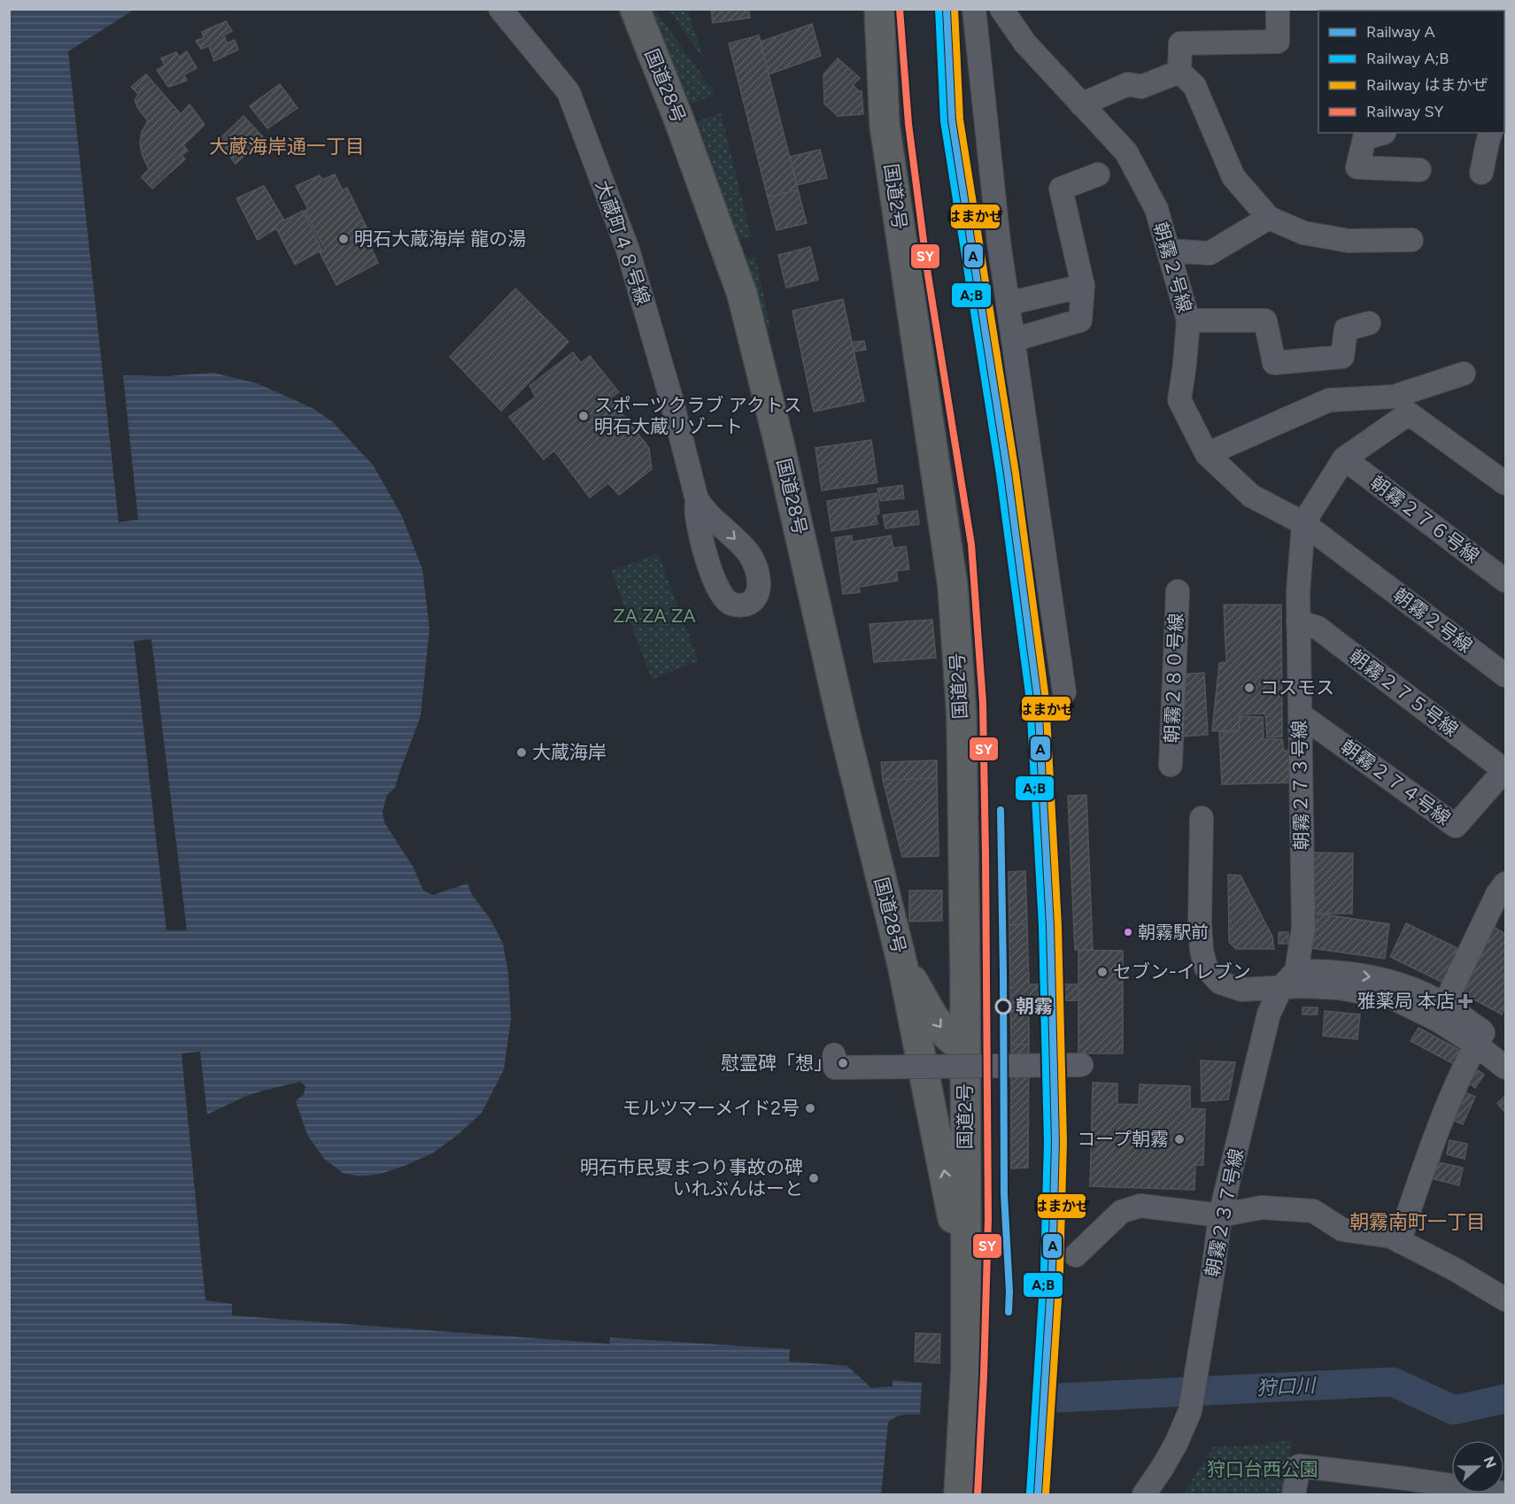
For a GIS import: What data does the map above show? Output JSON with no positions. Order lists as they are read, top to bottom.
{
  "streets": {
    "highway": ["国道28号", "国道2号"],
    "street": [
      "大蔵町４８号線",
      "朝霧２号線",
      "朝霧２７６号線",
      "朝霧２８０号線",
      "朝霧２７５号線",
      "朝霧２７４号線",
      "朝霧２７３号線",
      "朝霧２３７号線"
    ]
  },
  "crossings": [
    ["国道28号", "国道2号"],
    ["朝霧２号線", "朝霧２７３号線"],
    ["朝霧２７６号線", "朝霧２７３号線"],
    ["朝霧２７５号線", "朝霧２７４号線"],
    ["朝霧２７５号線", "朝霧２７３号線"],
    ["朝霧２７４号線", "朝霧２７３号線"],
    ["朝霧２７３号線", "朝霧２３７号線"]
  ],
  "districts": ["大蔵海岸通一丁目", "朝霧南町一丁目"],
  "water": ["狩口川"],
  "parks": ["ZA ZA ZA", "狩口台西公園"],
  "places": {
    "other": [
      "明石大蔵海岸 龍の湯",
      "スポーツクラブ アクトス 明石大蔵リゾート",
      "コスモス",
      "大蔵海岸",
      "朝霧駅前",
      "セブン-イレブン",
      "朝霧",
      "慰霊碑「想」",
      "モルツマーメイド2号",
      "コープ朝霧",
      "明石市民夏まつり事故の碑 いれぶんはーと"
    ],
    "health": ["雅薬局 本店"]
  },
  "lines": [
    "rail line A",
    "rail line A;B",
    "rail line はまかぜ",
    "rail line SY"
  ],
  "legend": [
    "Railway A",
    "Railway A;B",
    "Railway はまかぜ",
    "Railway SY"
  ],
  "north": "right"
}
